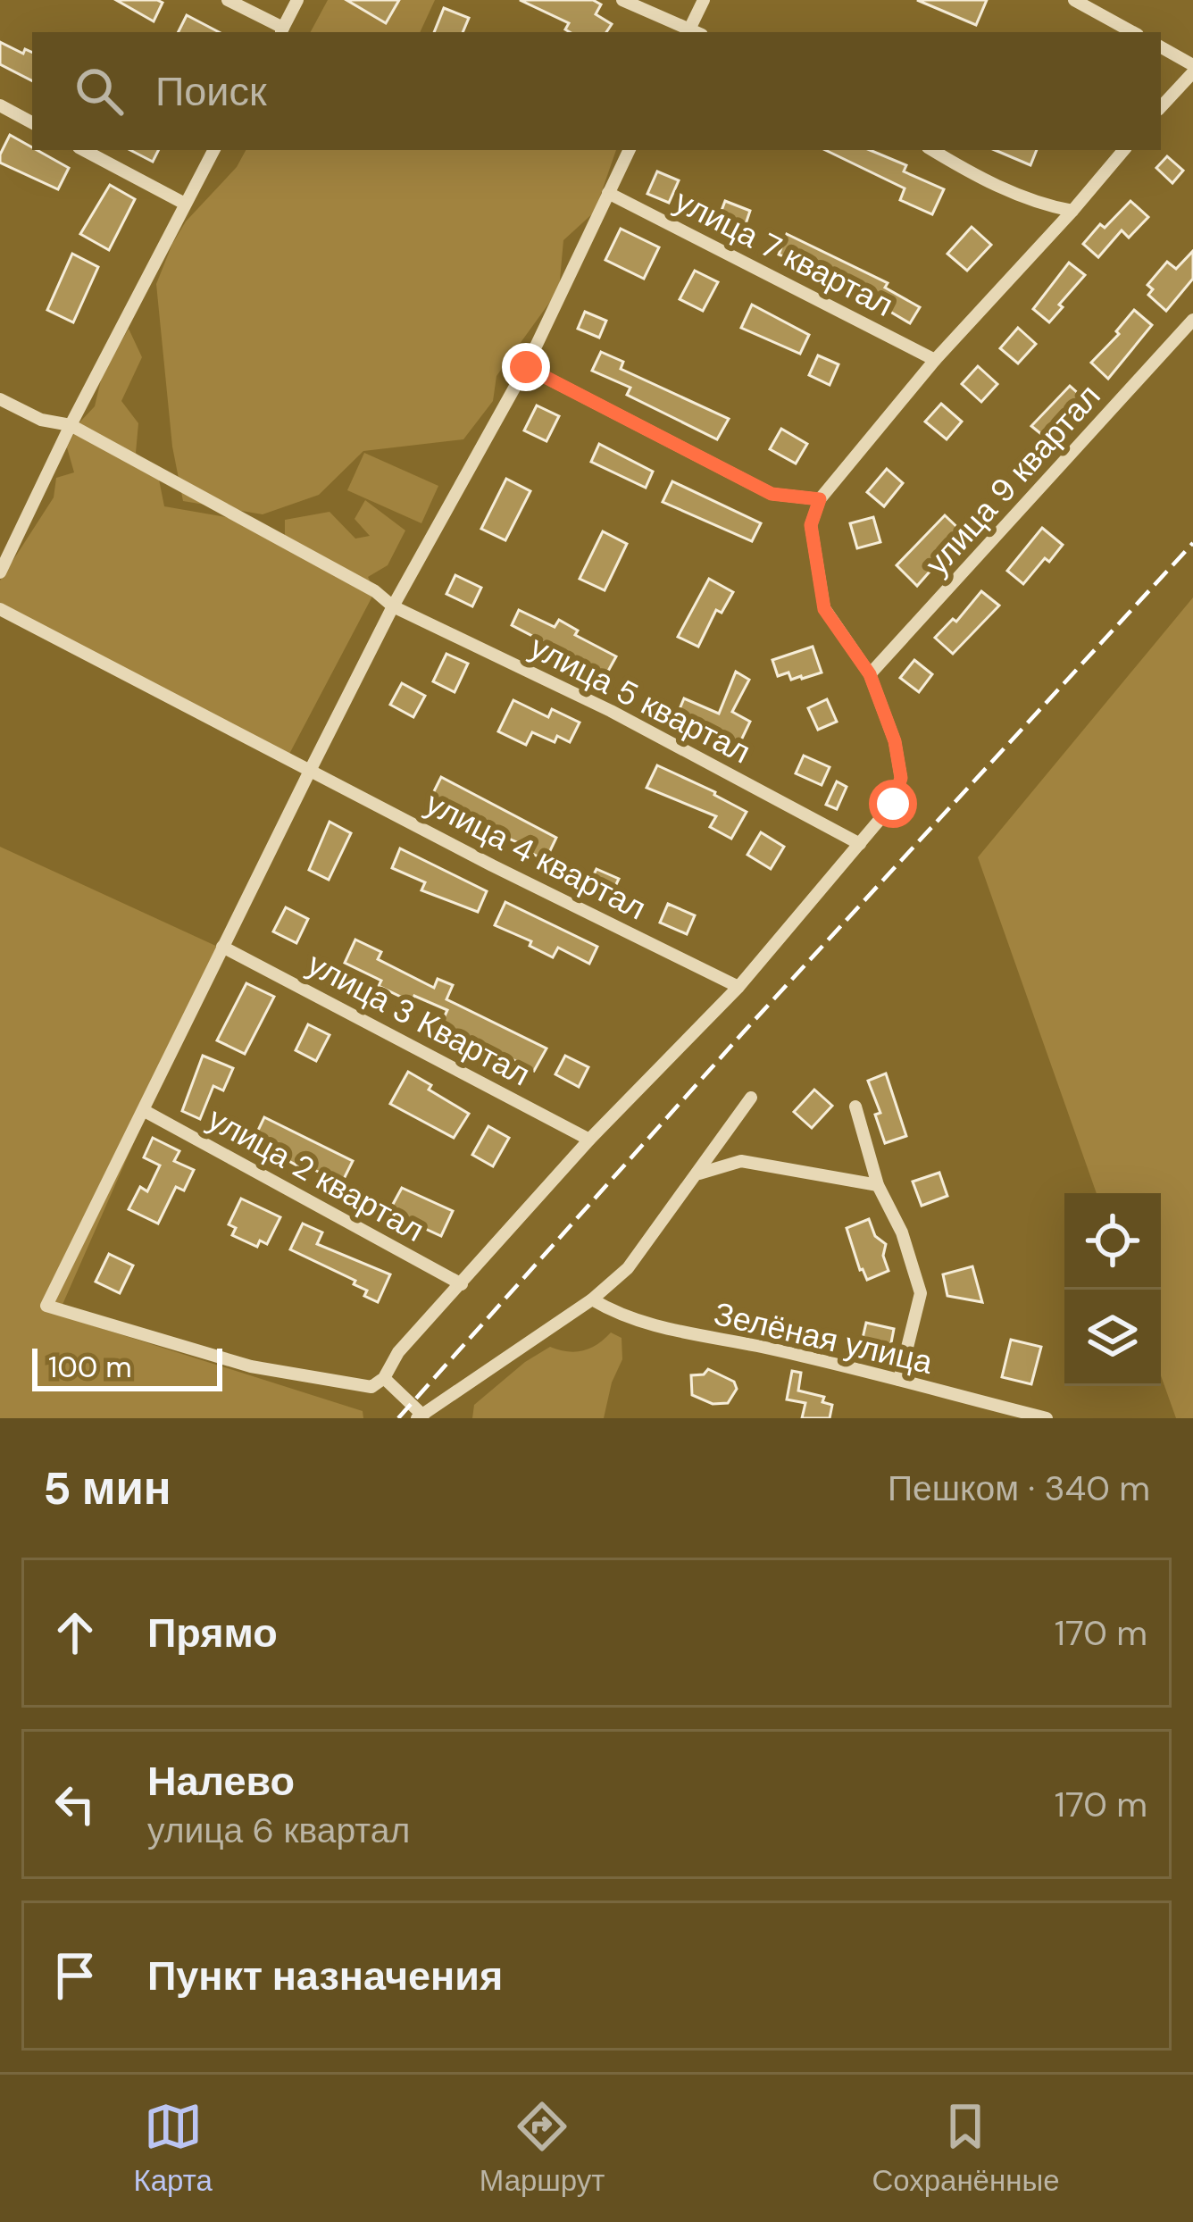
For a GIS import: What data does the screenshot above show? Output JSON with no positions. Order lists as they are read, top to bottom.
{
  "streets": {
    "street": [
      "улица 7 квартал",
      "улица 9 квартал",
      "улица 5 квартал",
      "улица 4 квартал",
      "улица 3 Квартал",
      "улица 2 квартал",
      "Зелёная улица"
    ]
  },
  "scale_bar": "100 m",
  "page": {
    "search": "Поиск",
    "scale": "100 m",
    "heading": ["5 мин", "Пешком · 340 m"],
    "list": [
      ["Прямо", "170 m"],
      ["Налево", "улица 6 квартал", "170 m"],
      "Пункт назначения"
    ],
    "nav": ["Карта", "Маршрут", "Сохранённые"]
  }
}
